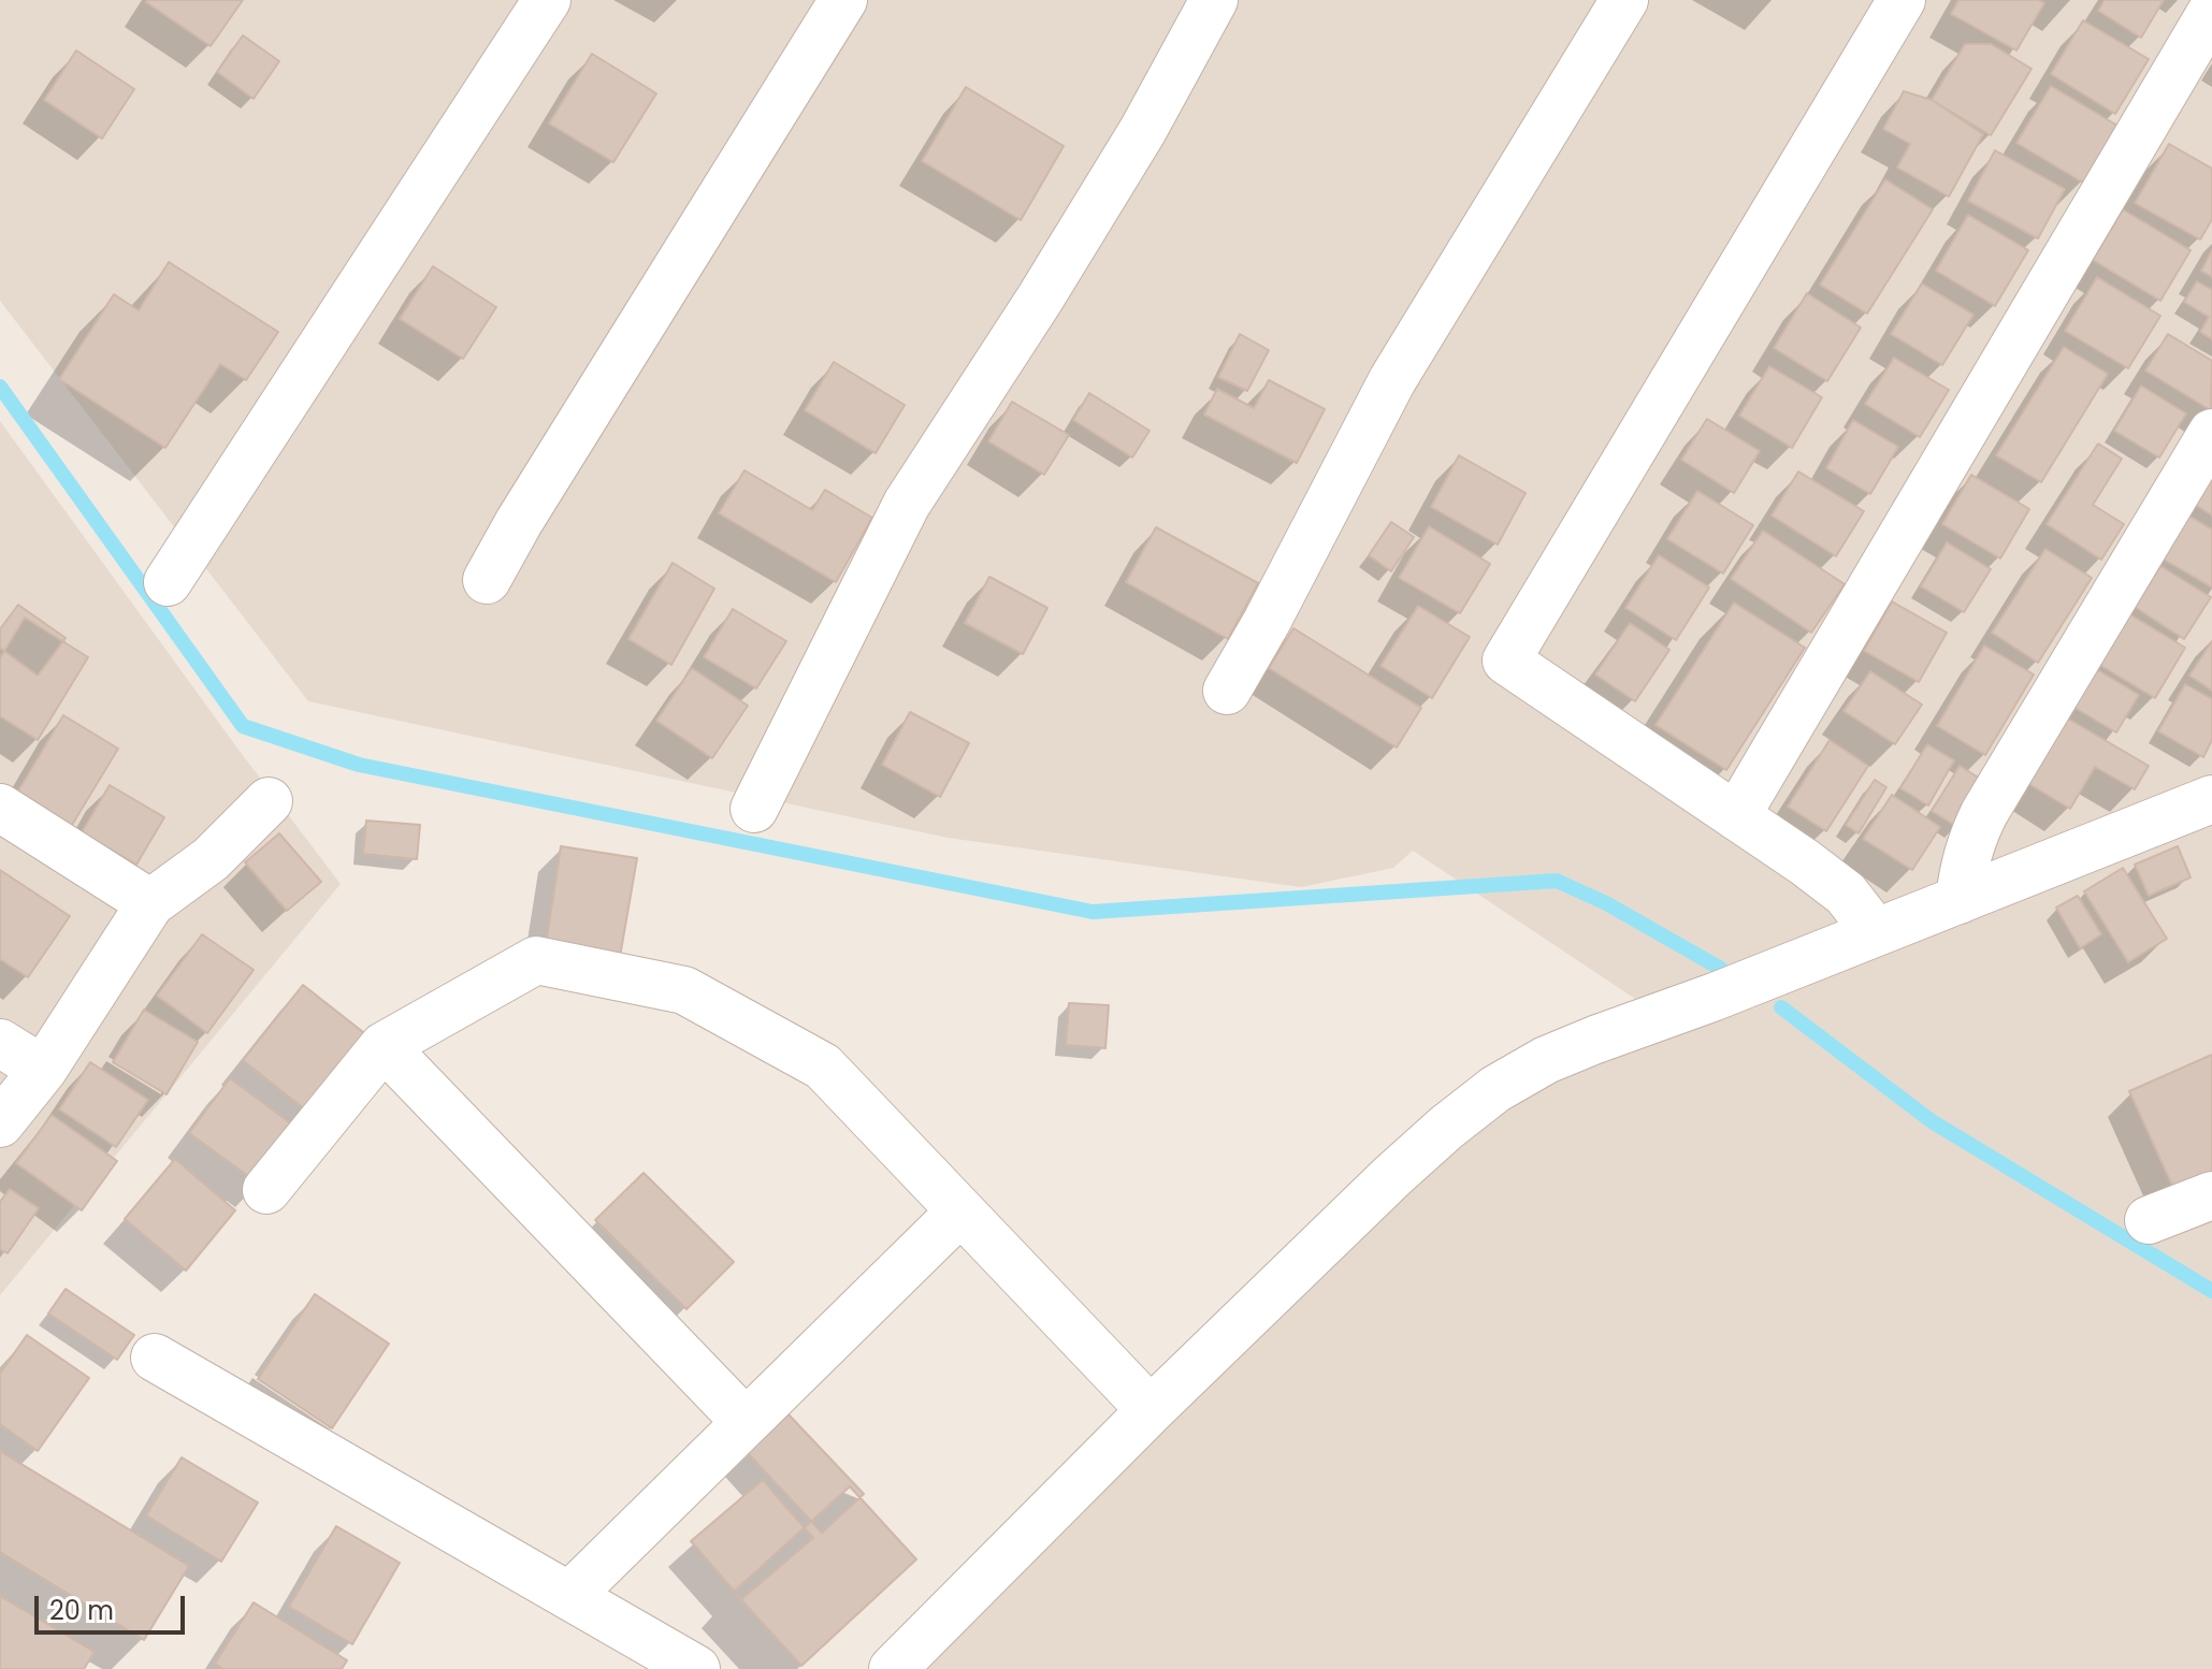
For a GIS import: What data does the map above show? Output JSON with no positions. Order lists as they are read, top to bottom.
{
  "scale_bar": "20 m"
}
